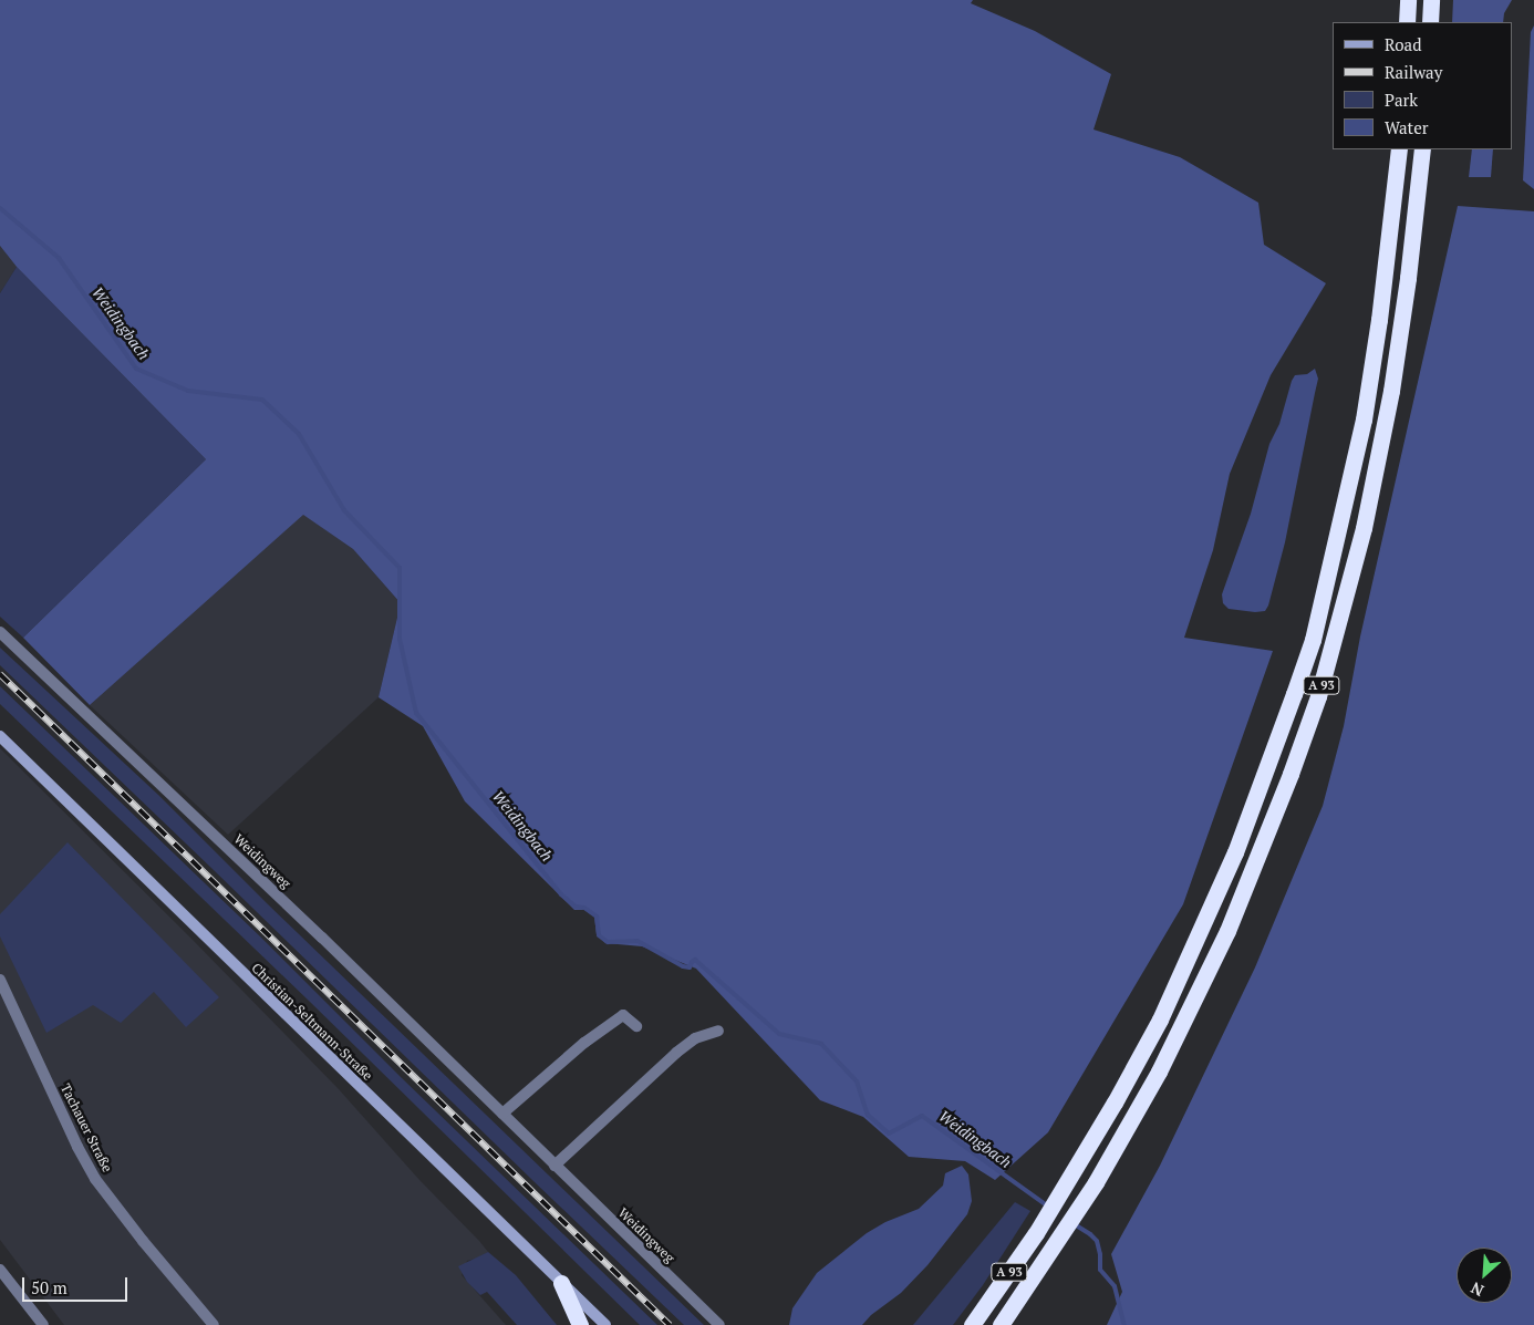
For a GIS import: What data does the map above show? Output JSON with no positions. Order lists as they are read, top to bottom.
{
  "streets": {
    "highway": ["A 93"],
    "main road": ["Christian-Seltmann-Straße"],
    "street": ["Weidingweg", "Tachauer Straße"]
  },
  "water": ["Weidingbach"],
  "legend": [
    "Road",
    "Railway",
    "Park",
    "Water"
  ],
  "scale_bar": "50 m",
  "north": "bottom left"
}
